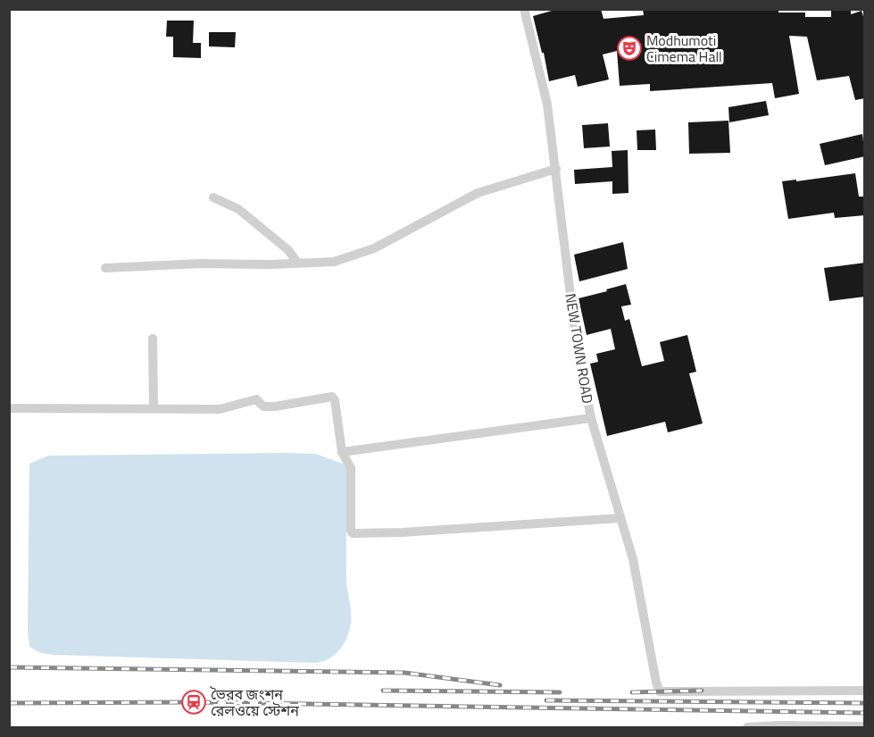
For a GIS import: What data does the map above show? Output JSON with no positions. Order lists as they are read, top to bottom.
{
  "streets": {
    "street": ["NEW TOWN ROAD"]
  },
  "places": {
    "theatre": ["Modhumoti Cimema Hall"],
    "station": ["ভৈরব জংশন রেলওয়ে স্টেশন"]
  }
}
